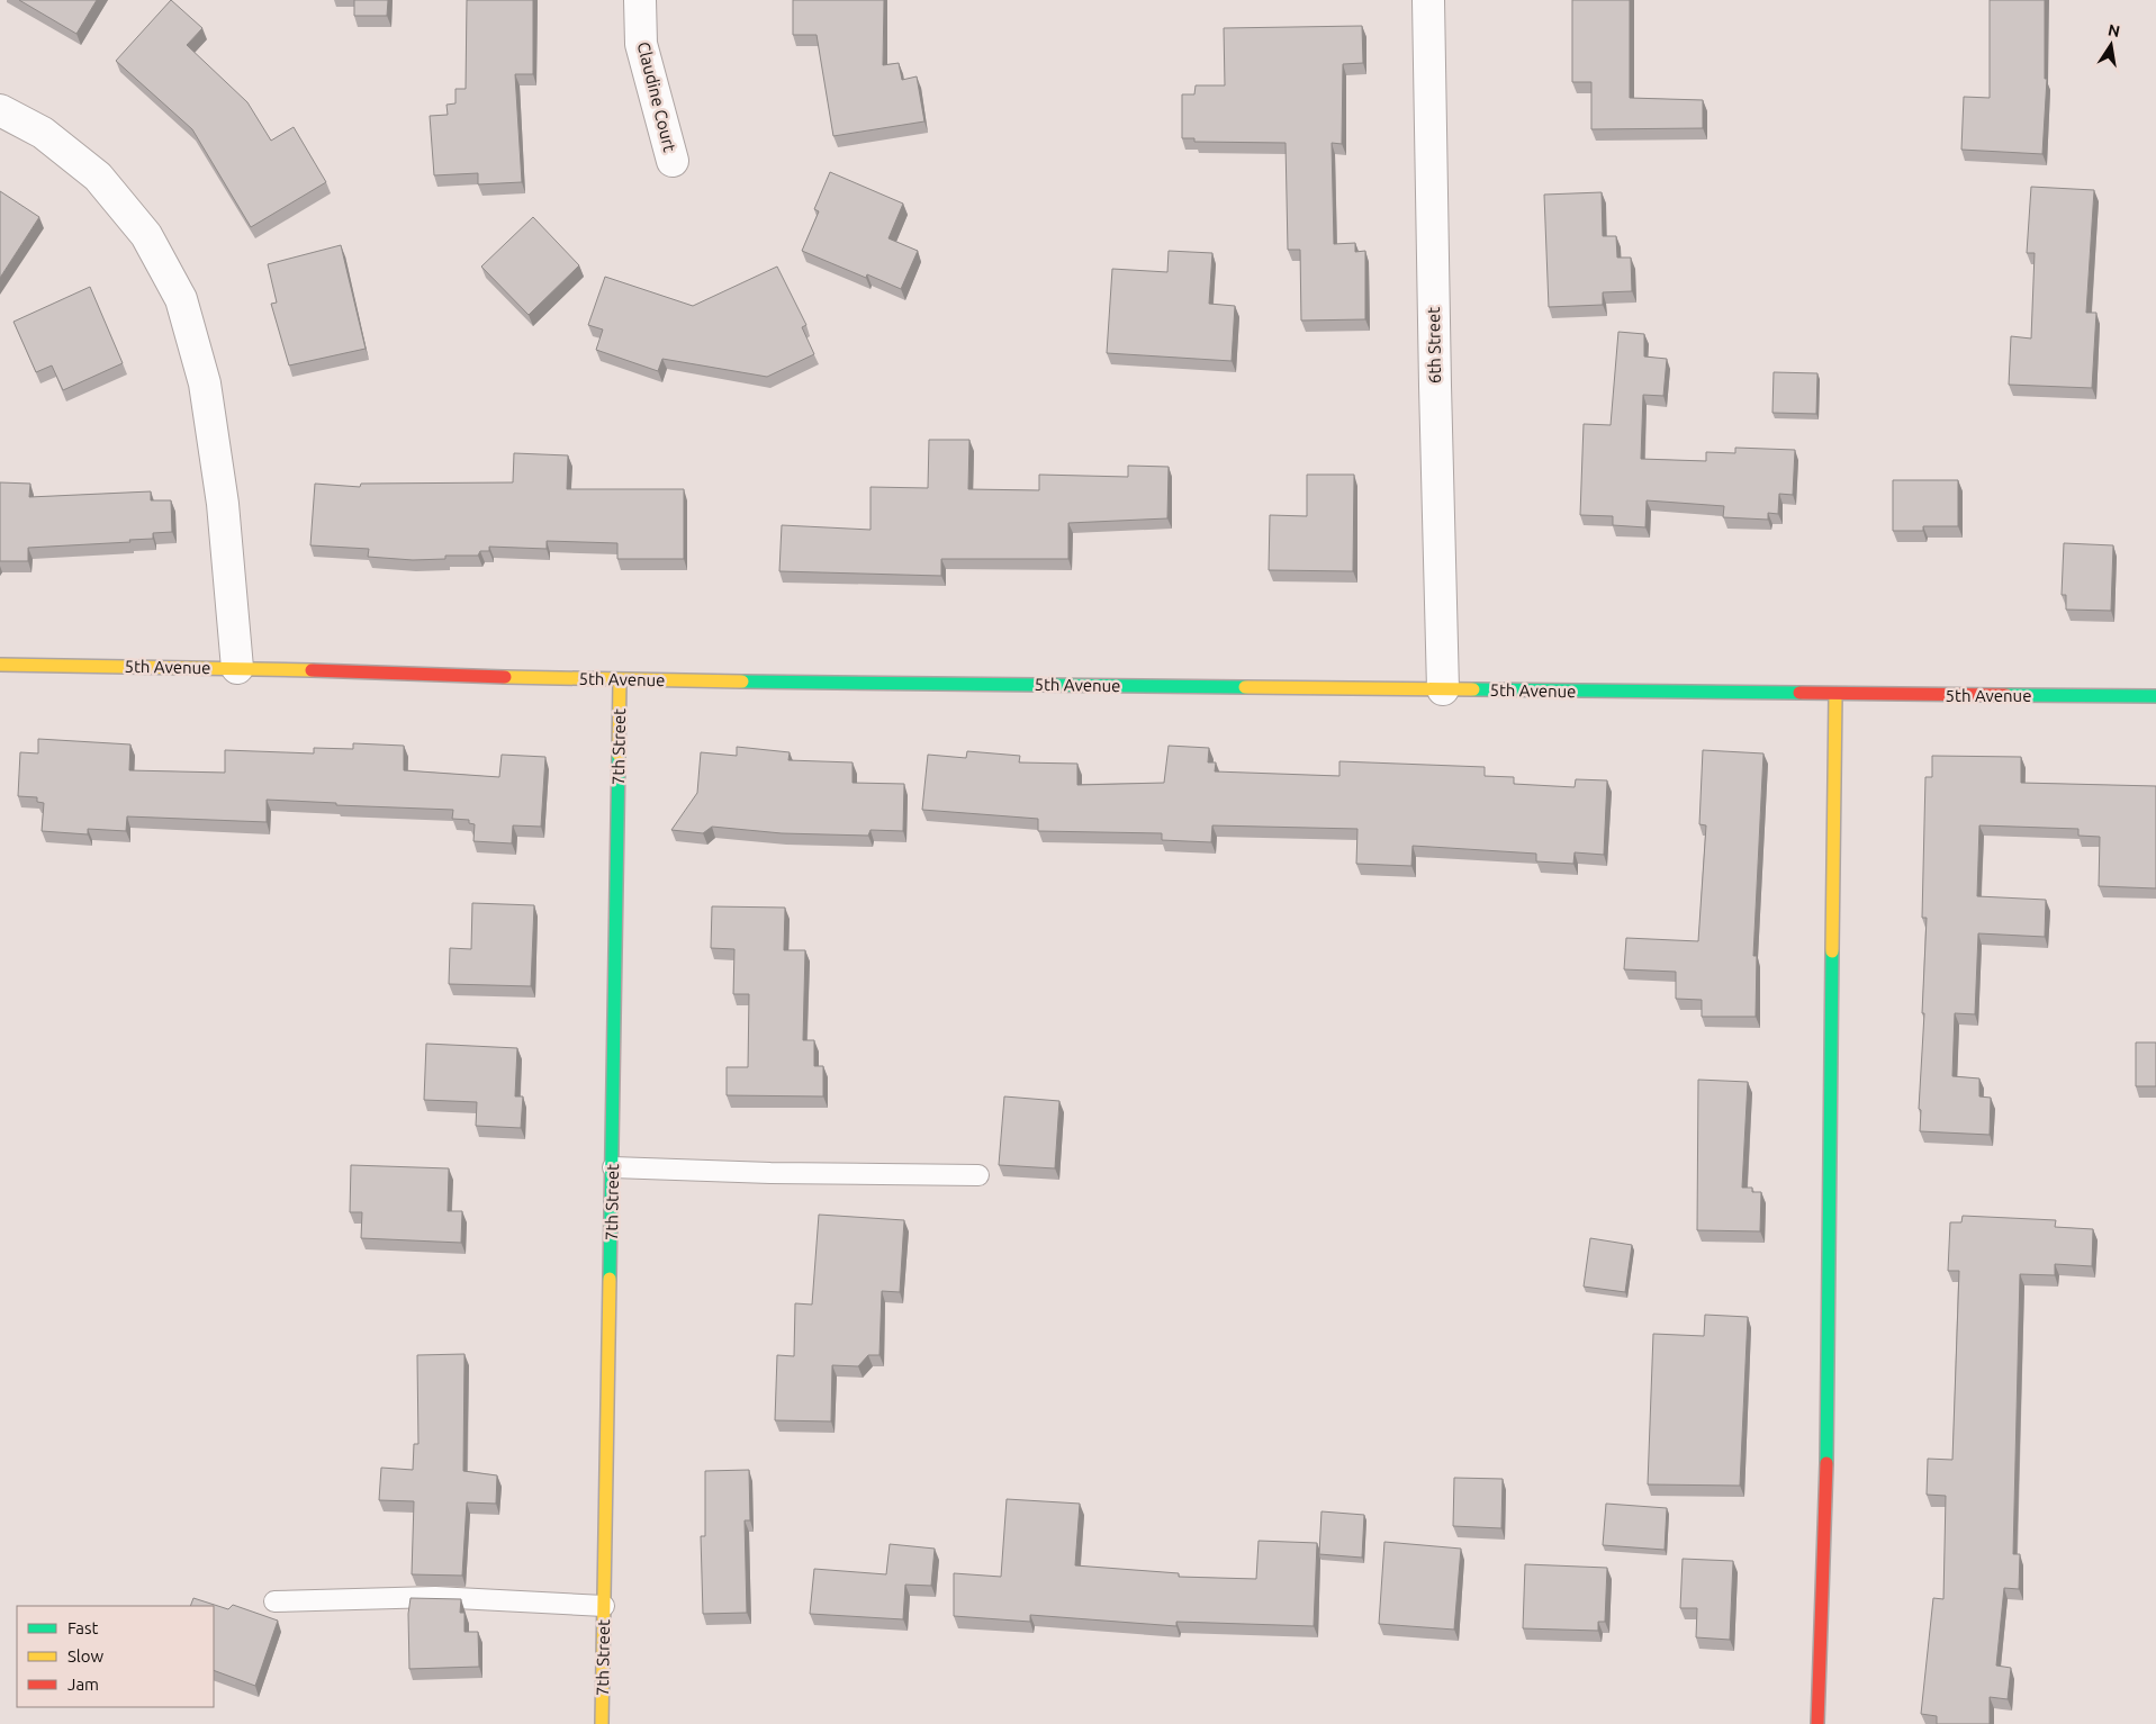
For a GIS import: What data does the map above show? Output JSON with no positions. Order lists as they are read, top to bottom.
{
  "streets": {
    "street": [
      "Claudine Court",
      "6th Street",
      "5th Avenue",
      "7th Street"
    ]
  },
  "crossings": [
    ["6th Street", "5th Avenue"],
    ["5th Avenue", "7th Street"]
  ],
  "legend": ["Fast", "Slow", "Jam"],
  "north": "top"
}
